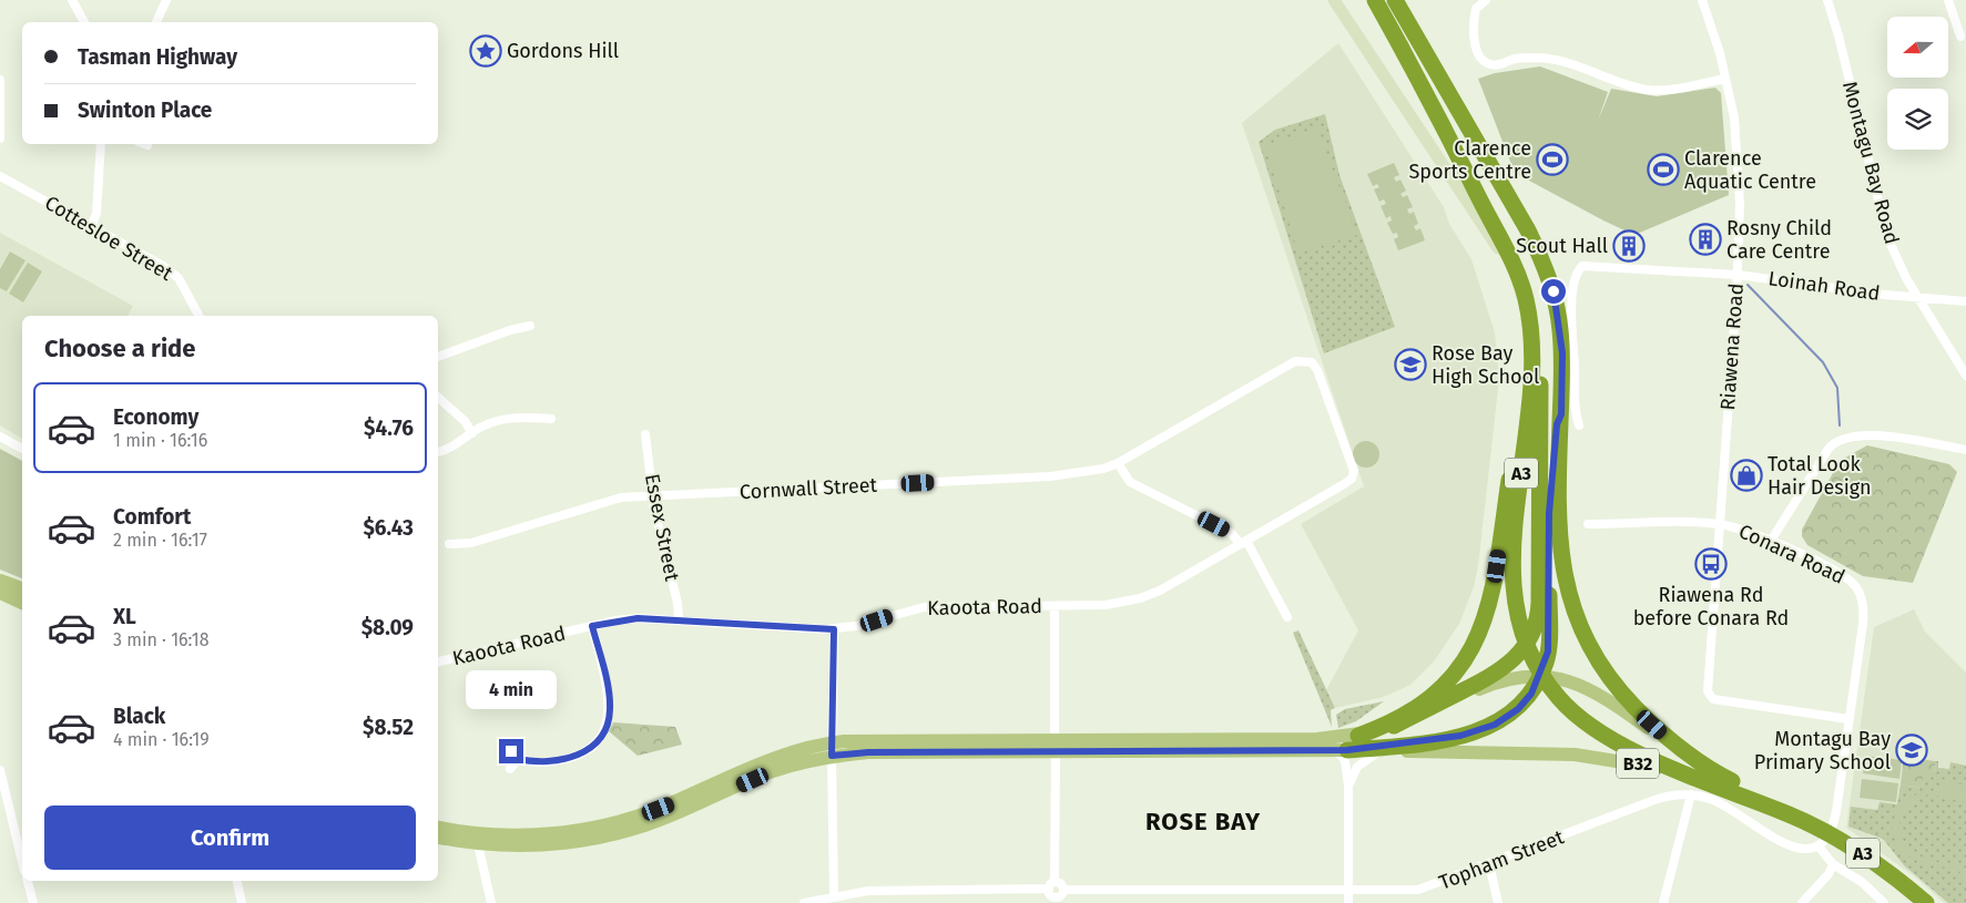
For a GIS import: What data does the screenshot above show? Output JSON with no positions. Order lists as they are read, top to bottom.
{
  "streets": {
    "highway": ["A3", "B32"],
    "street": [
      "Montagu Bay Road",
      "Cottesloe Street",
      "Loinah Road",
      "Riawena Road",
      "Cornwall Street",
      "Essex Street",
      "Conara Road",
      "Kaoota Road",
      "Topham Street"
    ]
  },
  "crossings": [
    ["Montagu Bay Road", "Loinah Road"],
    ["Loinah Road", "Riawena Road"],
    ["Riawena Road", "Conara Road"],
    ["A3", "B32"],
    ["Cornwall Street", "Essex Street"],
    ["Cornwall Street", "Kaoota Road"],
    ["Essex Street", "Kaoota Road"],
    ["Conara Road", "Topham Street"]
  ],
  "districts": ["ROSE BAY"],
  "places": {
    "place": ["Gordons Hill"],
    "sports": ["Clarence Sports Centre", "Clarence Aquatic Centre"],
    "building": ["Rosny Child Care Centre", "Scout Hall"],
    "school or university": ["Rose Bay High School", "Montagu Bay Primary School"],
    "shop": ["Total Look Hair Design"],
    "bus stop": ["Riawena Rd before Conara Rd"]
  },
  "north": "left",
  "page": {
    "banner": ["Tasman Highway", "Swinton Place"],
    "heading": "Choose a ride",
    "list": [
      {
        "name": "Economy",
        "note": "1 min · 16:16",
        "value": "$4.76"
      },
      {
        "name": "Comfort",
        "note": "2 min · 16:17",
        "value": "$6.43"
      },
      {
        "name": "XL",
        "note": "3 min · 16:18",
        "value": "$8.09"
      },
      {
        "name": "Black",
        "note": "4 min · 16:19",
        "value": "$8.52"
      }
    ],
    "bubble": "4 min",
    "buttons": "Confirm"
  }
}
